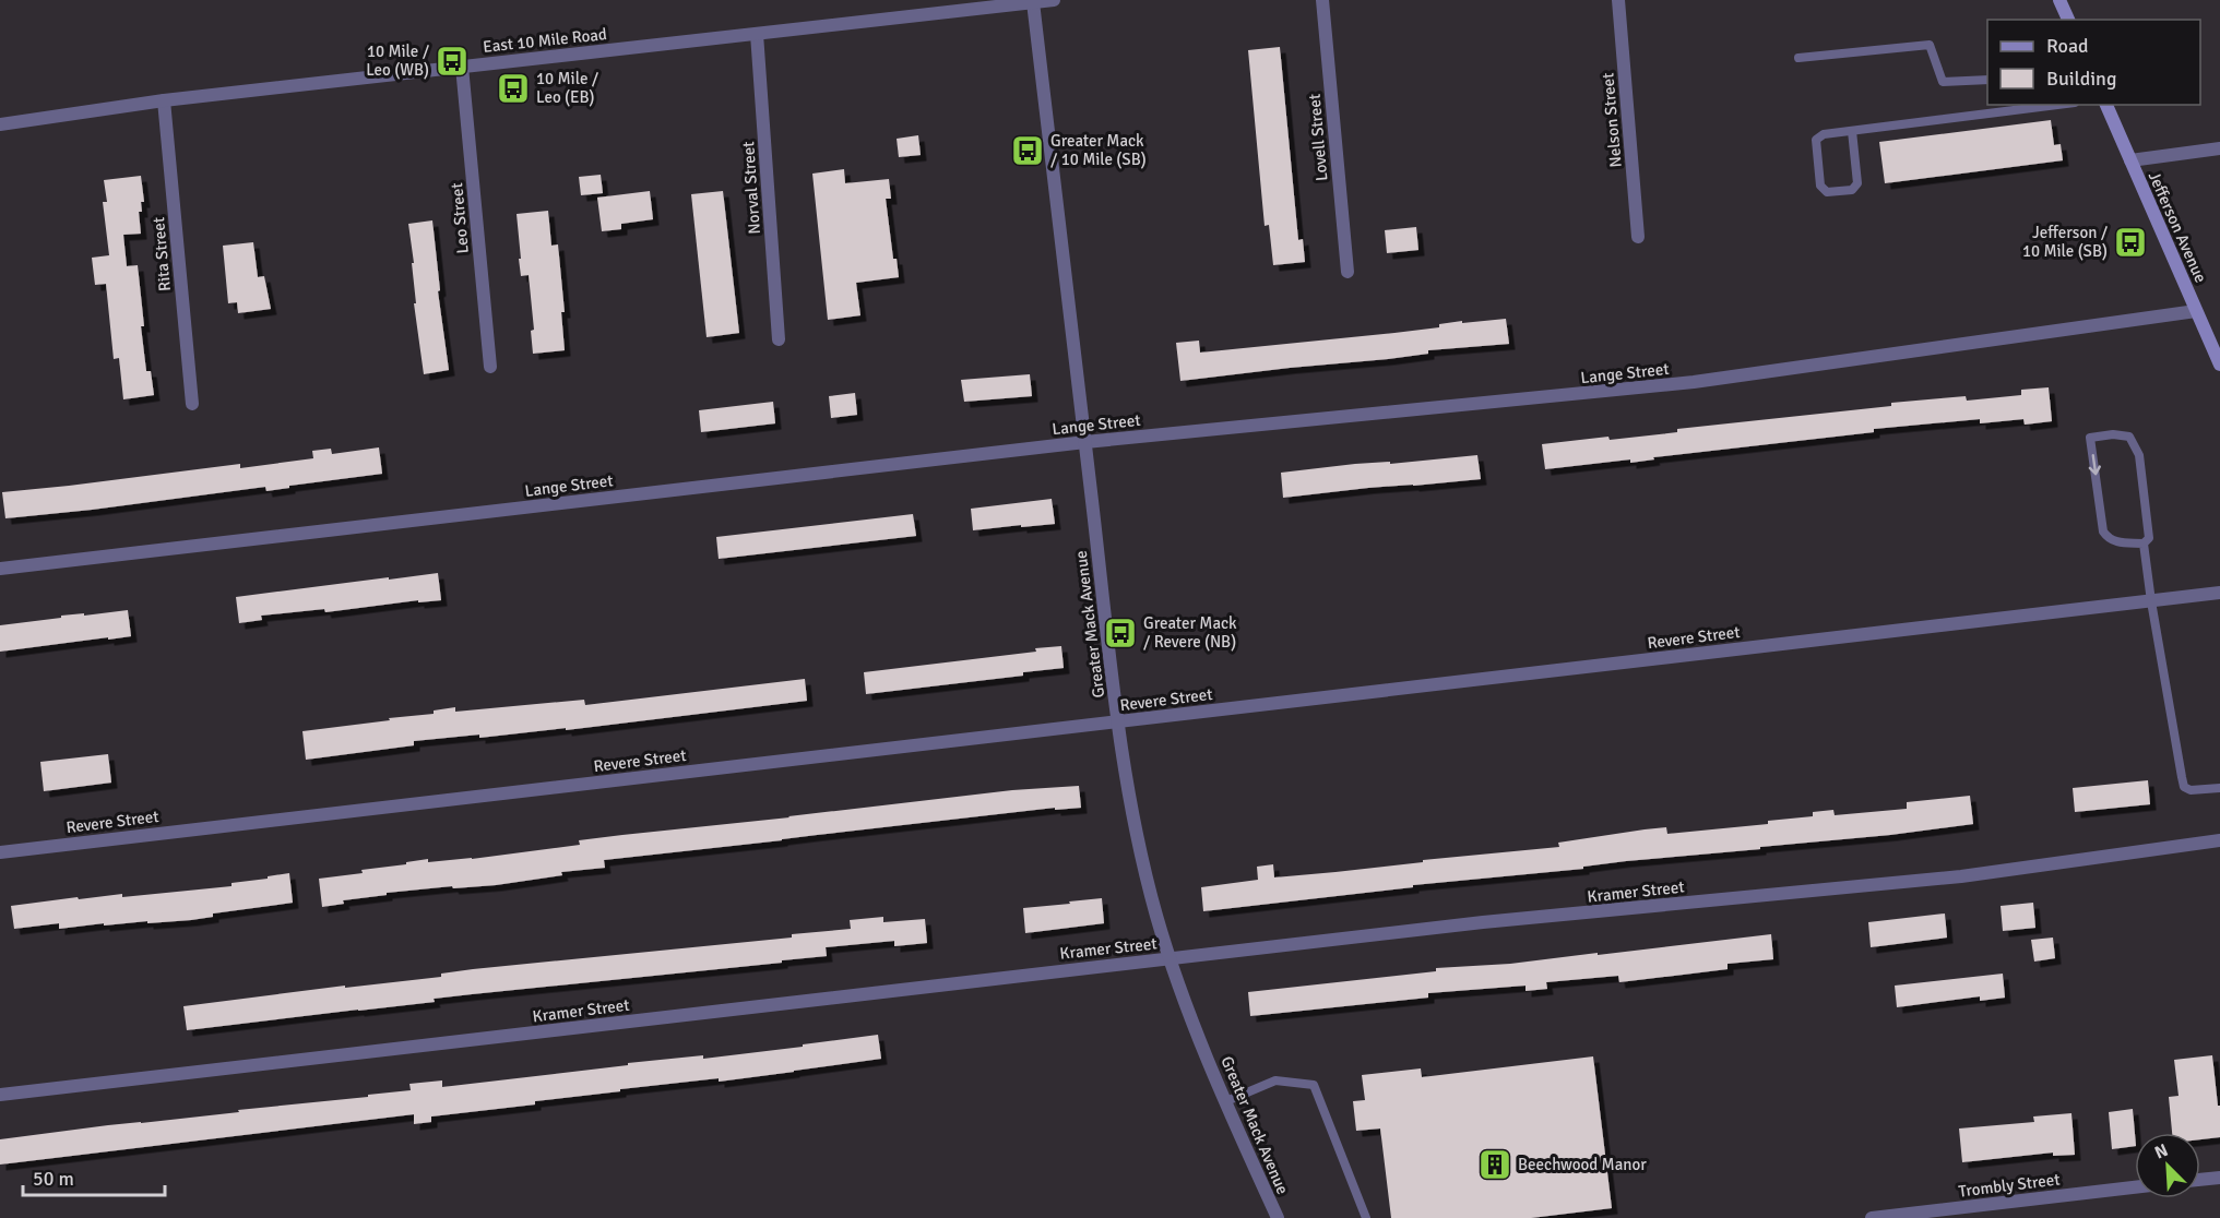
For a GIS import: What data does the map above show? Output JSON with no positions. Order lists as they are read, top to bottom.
{
  "streets": {
    "main road": ["Jefferson Avenue"],
    "street": [
      "East 10 Mile Road",
      "Nelson Street",
      "Lovell Street",
      "Norval Street",
      "Leo Street",
      "Rita Street",
      "Lange Street",
      "Greater Mack Avenue",
      "Revere Street",
      "Kramer Street",
      "Trombly Street"
    ]
  },
  "crossings": [
    ["East 10 Mile Road", "Norval Street"],
    ["East 10 Mile Road", "Leo Street"],
    ["East 10 Mile Road", "Rita Street"],
    ["East 10 Mile Road", "Greater Mack Avenue"],
    ["Jefferson Avenue", "Lange Street"],
    ["Lange Street", "Greater Mack Avenue"],
    ["Greater Mack Avenue", "Revere Street"],
    ["Greater Mack Avenue", "Kramer Street"]
  ],
  "places": {
    "bus stop": [
      "10 Mile / Leo (WB)",
      "10 Mile / Leo (EB)",
      "Greater Mack / 10 Mile (SB)",
      "Jefferson / 10 Mile (SB)",
      "Greater Mack / Revere (NB)"
    ],
    "building": ["Beechwood Manor"]
  },
  "legend": ["Road", "Building"],
  "scale_bar": "50 m",
  "north": "top left"
}
